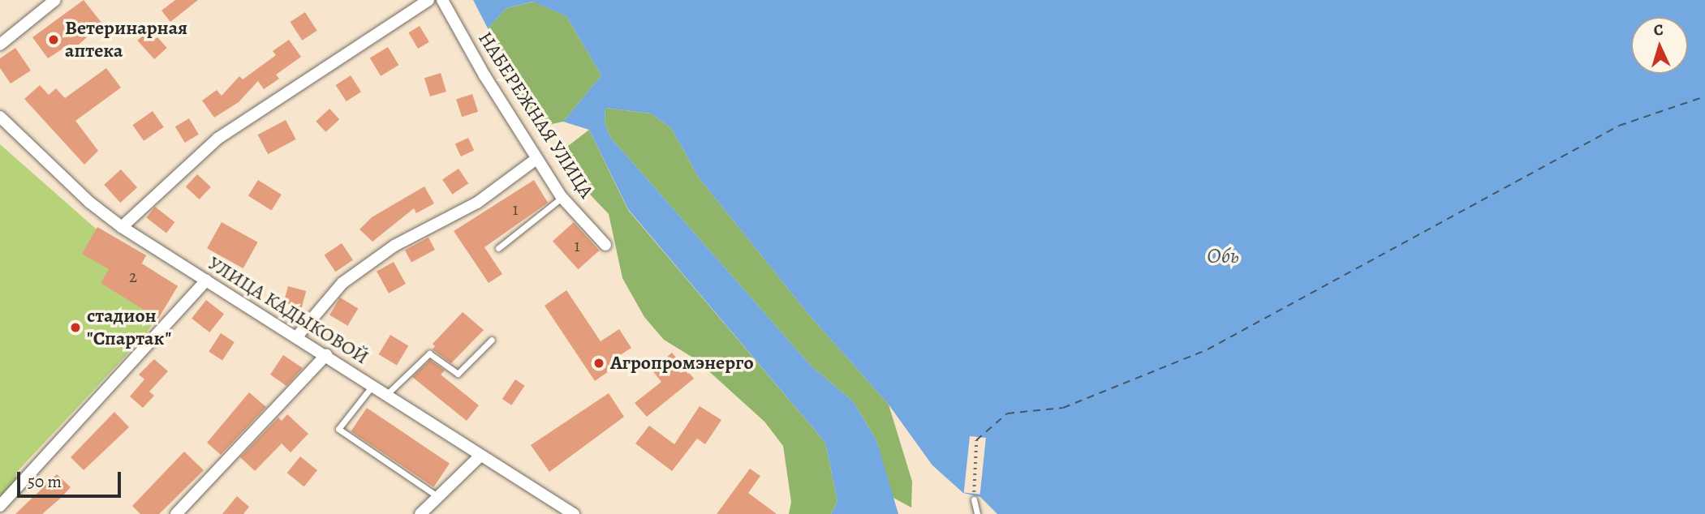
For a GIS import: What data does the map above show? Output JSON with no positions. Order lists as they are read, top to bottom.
{
  "streets": {
    "street": ["НАБЕРЕЖНАЯ УЛИЦА", "УЛИЦА КАДЫКОВОЙ"]
  },
  "water": ["Обь"],
  "places": ["Ветеринарная аптека", "стадион \"Спартак\"", "Агропромэнерго"],
  "house_numbers": ["1", "1", "2"],
  "scale_bar": "50 m",
  "north": "top"
}
